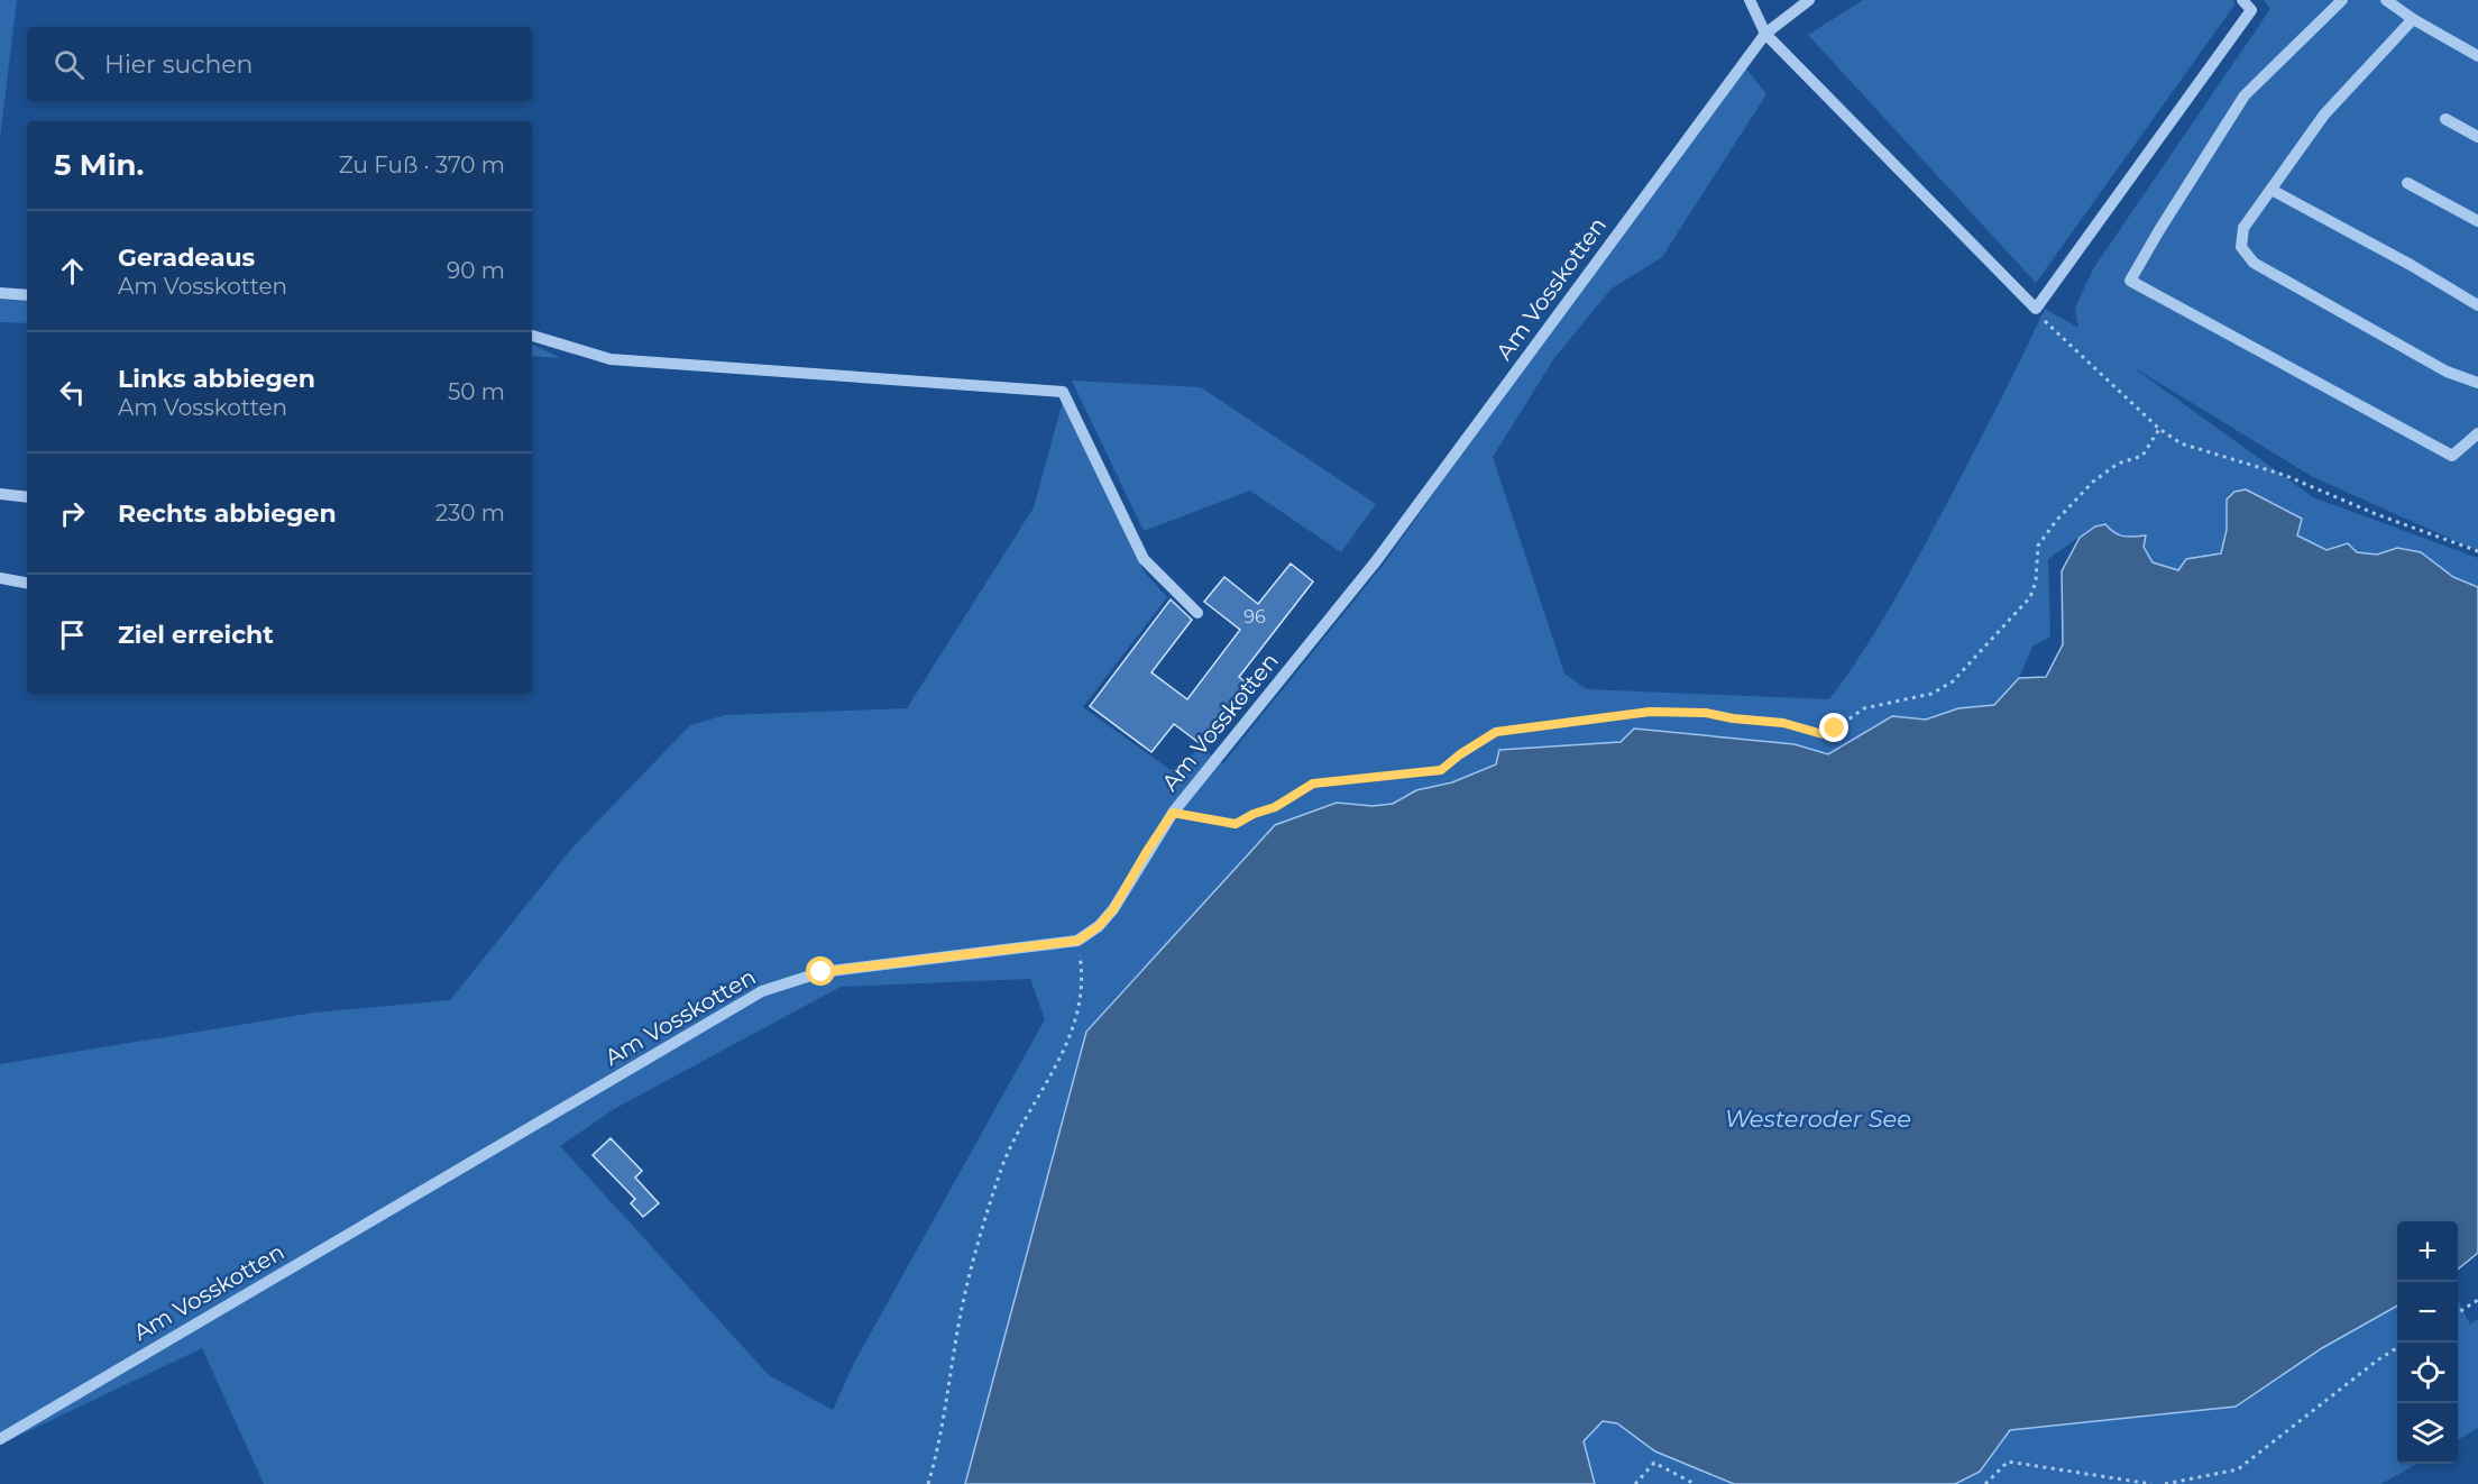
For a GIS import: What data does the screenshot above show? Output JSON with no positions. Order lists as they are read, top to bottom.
{
  "streets": {
    "street": ["Am Vosskotten"]
  },
  "water": ["Westeroder See"],
  "house_numbers": ["96"],
  "page": {
    "search": "Hier suchen",
    "heading": ["5 Min.", "Zu Fuß · 370 m"],
    "list": [
      ["Geradeaus", "Am Vosskotten", "90 m"],
      ["Links abbiegen", "Am Vosskotten", "50 m"],
      ["Rechts abbiegen", "230 m"],
      "Ziel erreicht"
    ],
    "map_buttons": ["+", "−"]
  }
}
